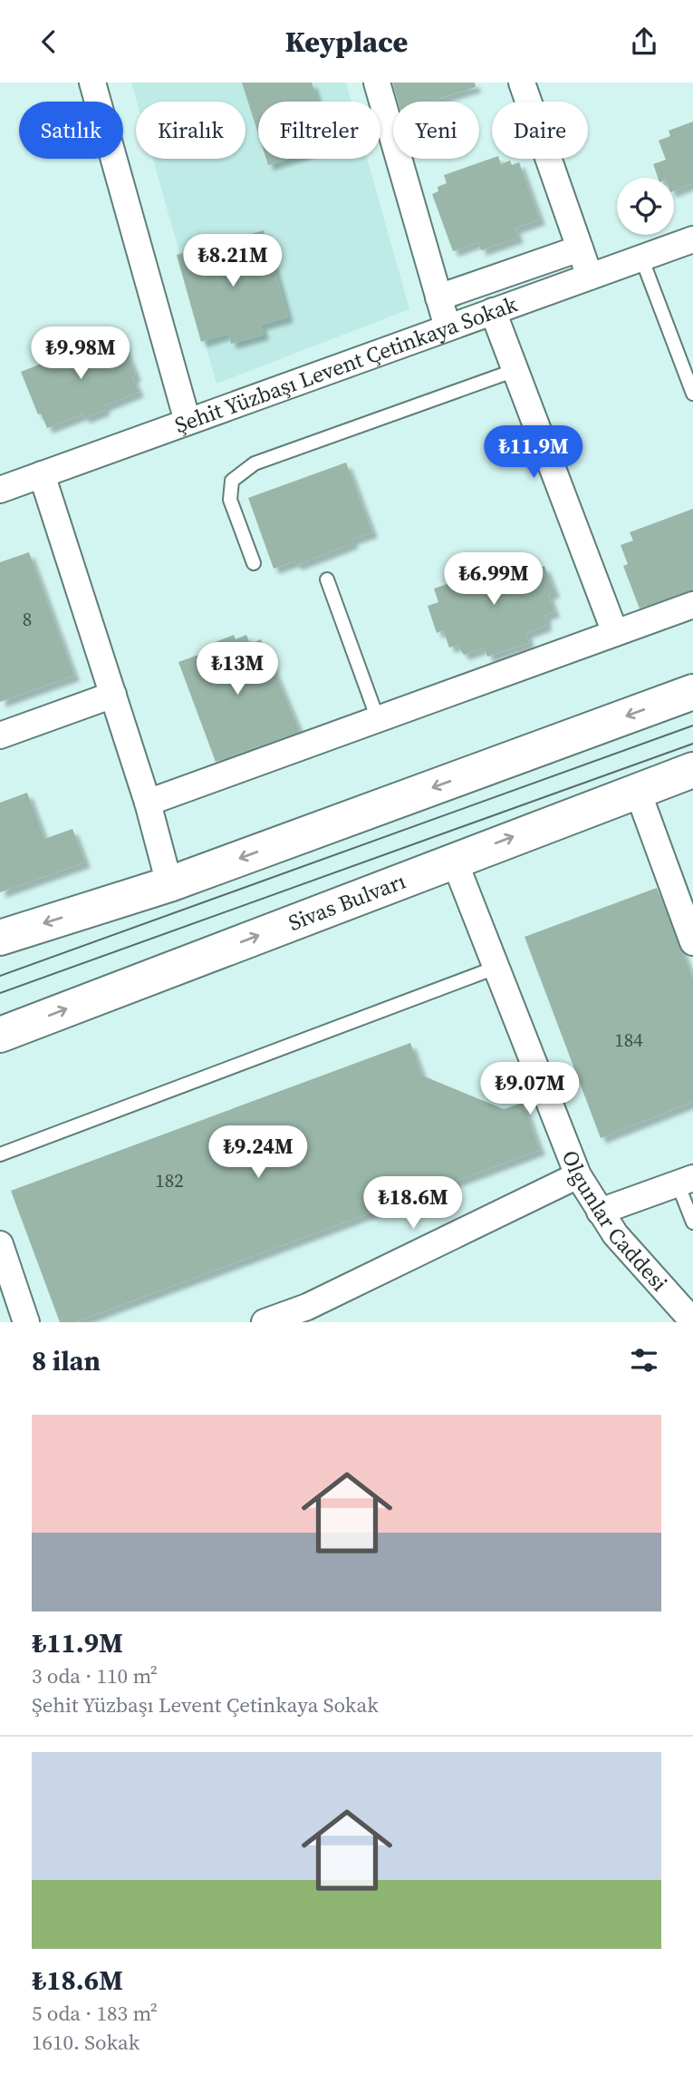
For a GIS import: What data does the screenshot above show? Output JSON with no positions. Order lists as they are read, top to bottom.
{
  "streets": {
    "highway": ["Sivas Bulvarı"],
    "street": ["Şehit Yüzbaşı Levent Çetinkaya Sokak", "Olgunlar Caddesi"]
  },
  "crossings": [
    ["Sivas Bulvarı", "Olgunlar Caddesi"]
  ],
  "house_numbers": ["8", "184", "182"],
  "page": {
    "header": "Keyplace",
    "chip": [
      "Satılık",
      "Kiralık",
      "Filtreler",
      "Yeni",
      "Daire"
    ],
    "price": [
      "₺8.21M",
      "₺9.98M",
      "₺11.9M",
      "₺6.99M",
      "₺13M",
      "₺9.07M",
      "₺9.24M",
      "₺18.6M"
    ],
    "heading": "8 ilan",
    "list": [
      {
        "name": "₺11.9M",
        "note": "3 oda · 110 m² · Şehit Yüzbaşı Levent Çetinkaya Sokak"
      },
      {
        "name": "₺18.6M",
        "note": "5 oda · 183 m² · 1610. Sokak"
      }
    ]
  }
}
